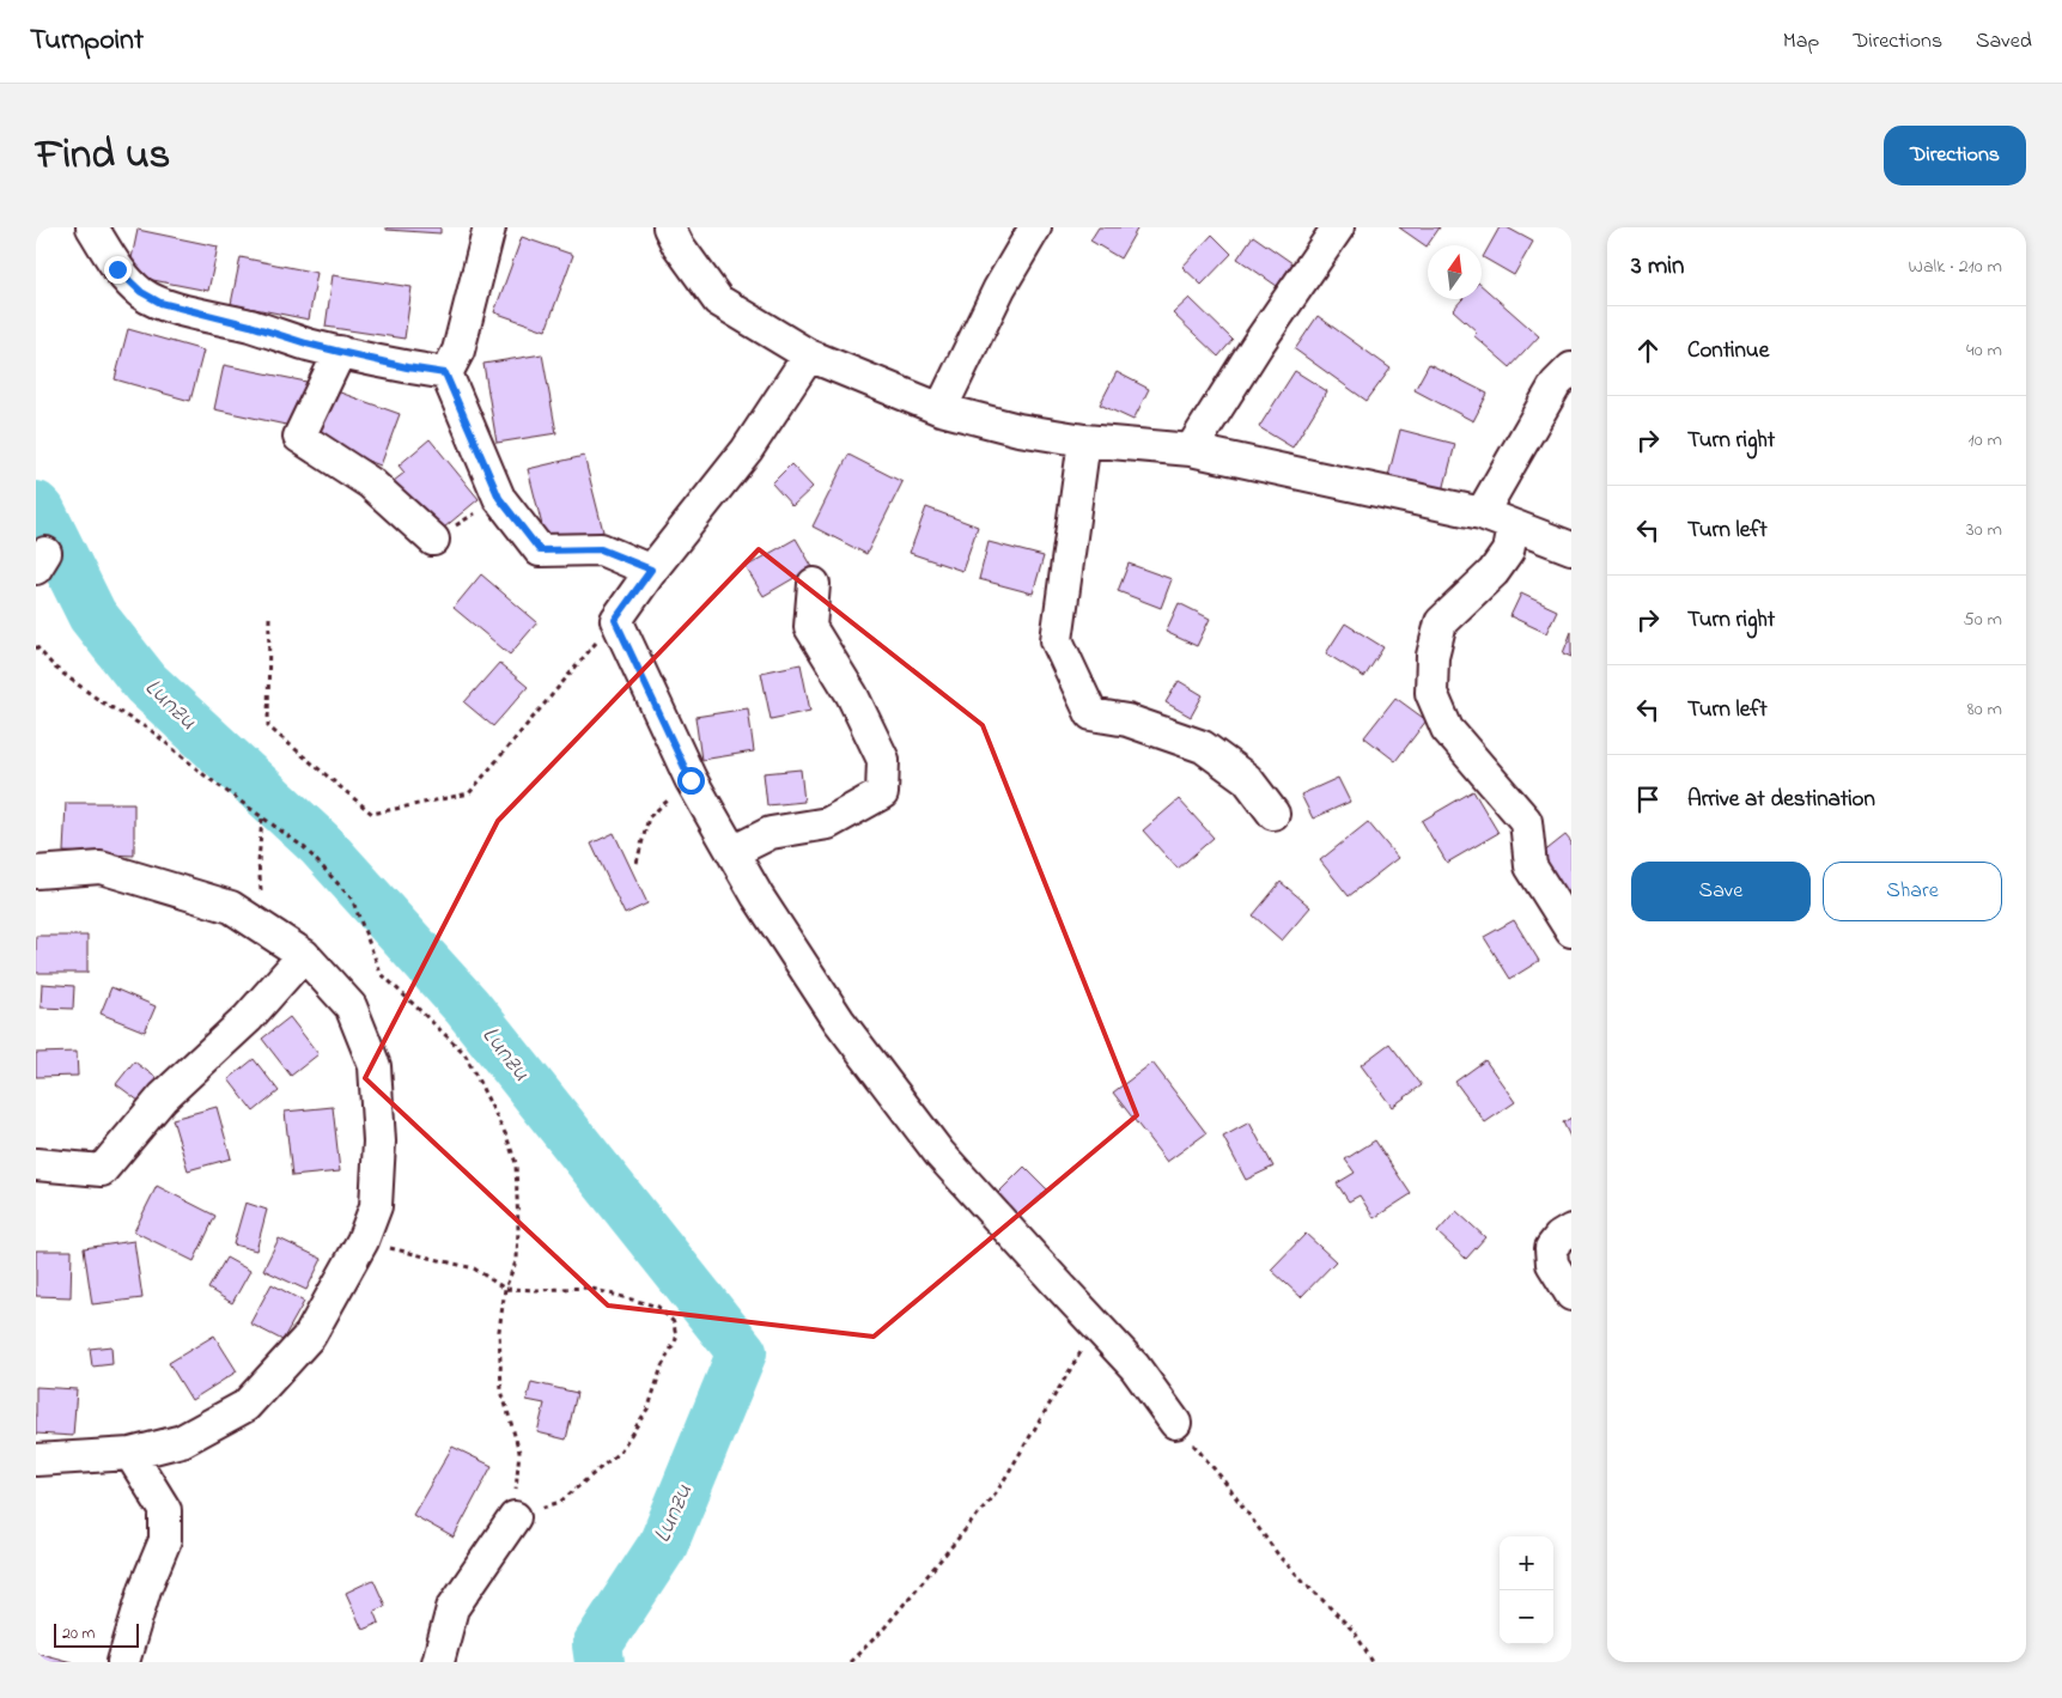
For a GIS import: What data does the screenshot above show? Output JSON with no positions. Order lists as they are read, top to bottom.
{
  "water": ["Lunzu"],
  "scale_bar": "20 m",
  "north": "top",
  "page": {
    "header": "Turnpoint",
    "nav": ["Map", "Directions", "Saved"],
    "title": "Find us",
    "buttons": [
      "Directions",
      ["Save", "Share"]
    ],
    "heading": ["3 min", "Walk · 210 m"],
    "list": [
      ["Continue", "40 m"],
      ["Turn right", "10 m"],
      ["Turn left", "30 m"],
      ["Turn right", "50 m"],
      ["Turn left", "80 m"],
      "Arrive at destination"
    ],
    "map_buttons": ["+", "−"],
    "scale": "20 m"
  }
}
